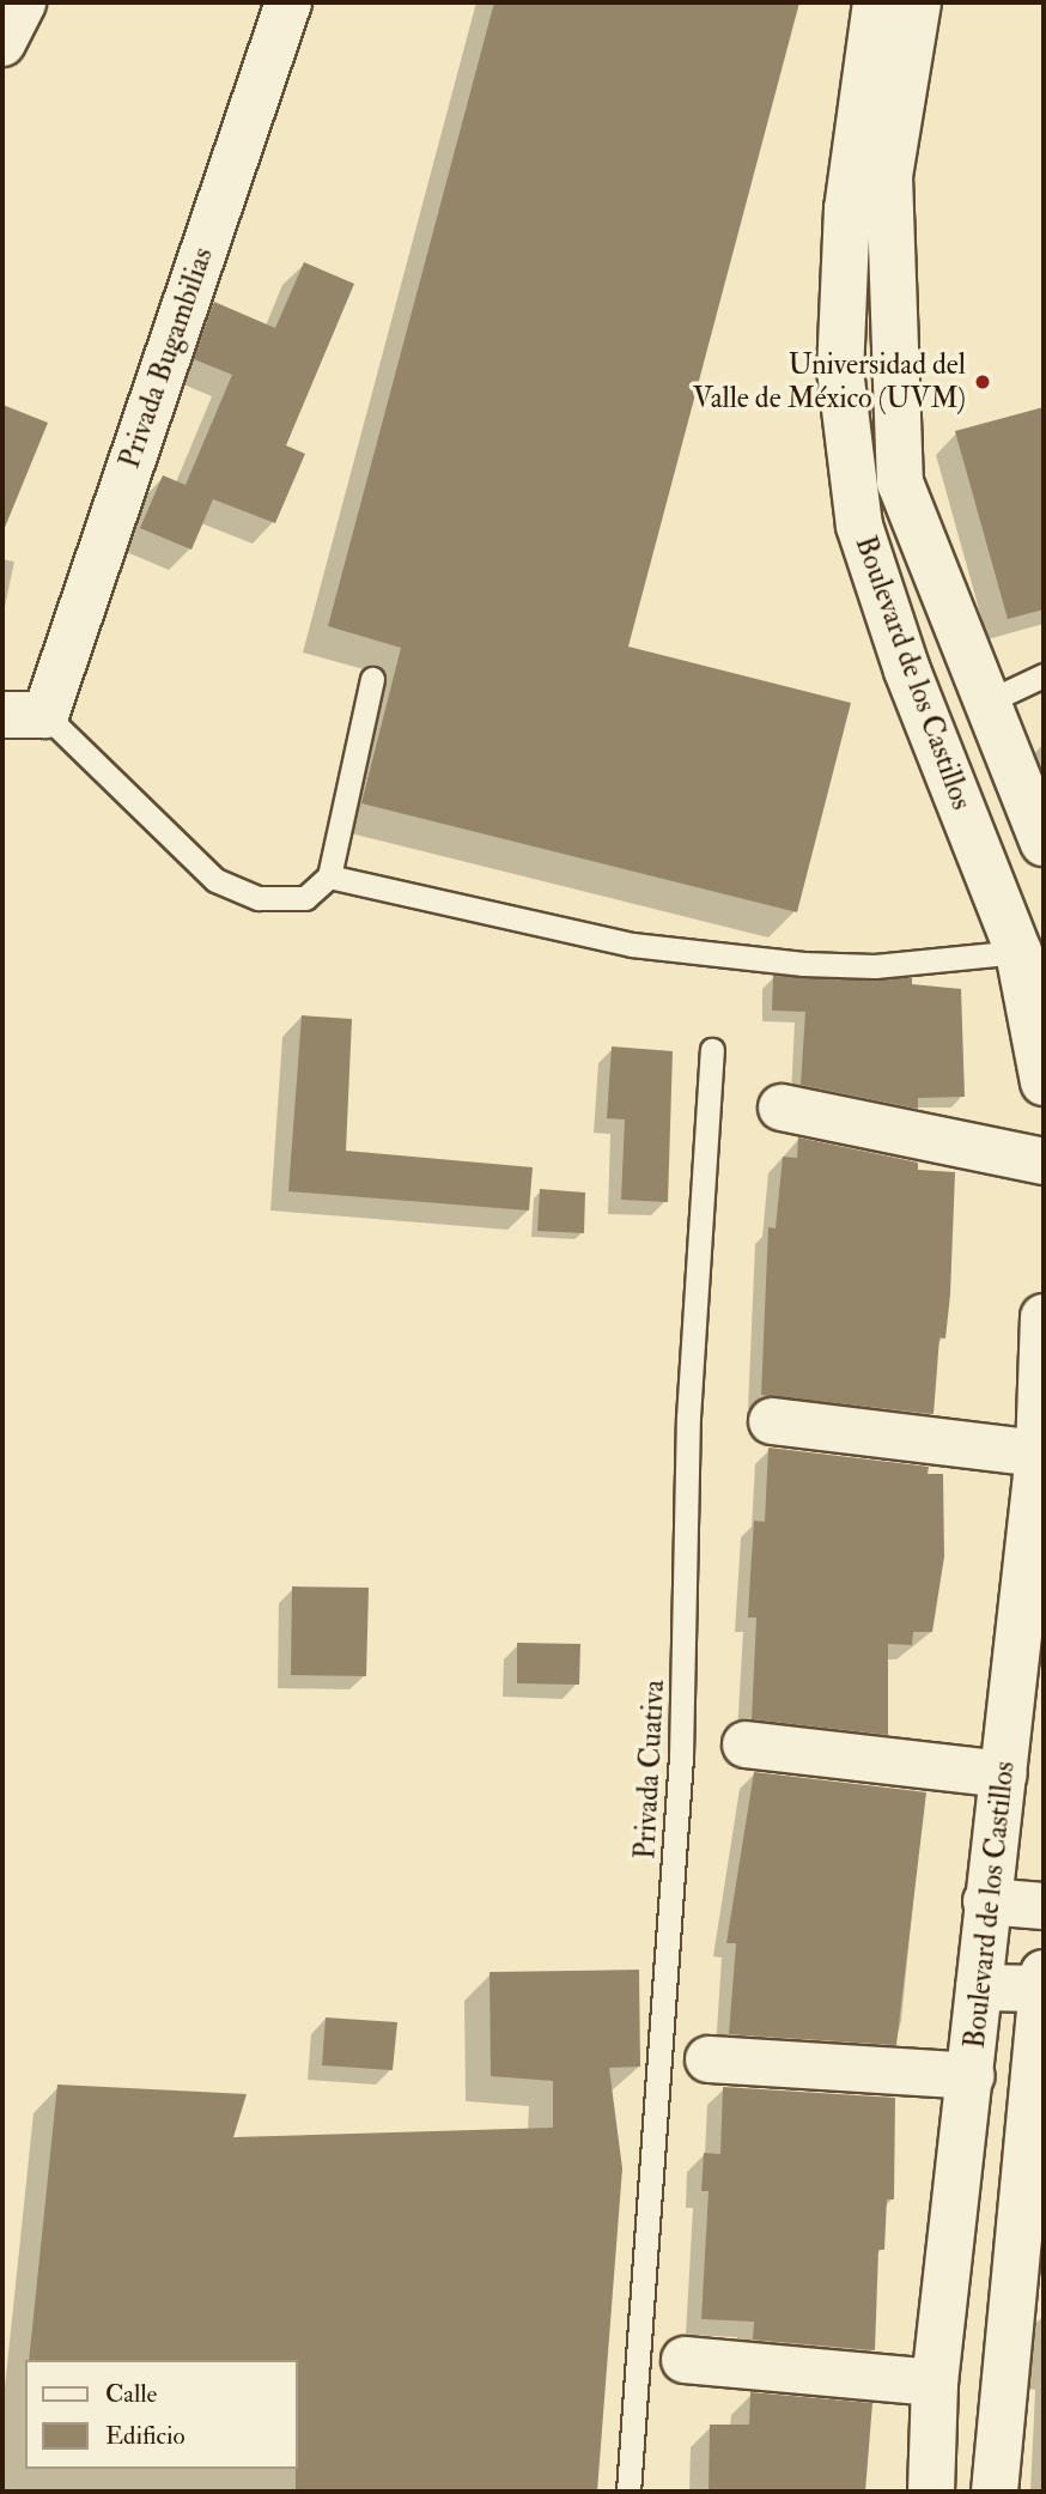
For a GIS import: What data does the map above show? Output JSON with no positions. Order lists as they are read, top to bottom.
{
  "streets": {
    "street": ["Privada Bugambilias", "Boulevard de los Castillos"],
    "lane": ["Privada Cuativa"]
  },
  "places": ["Universidad del Valle de México (UVM)"],
  "legend": ["Calle", "Edificio"]
}
